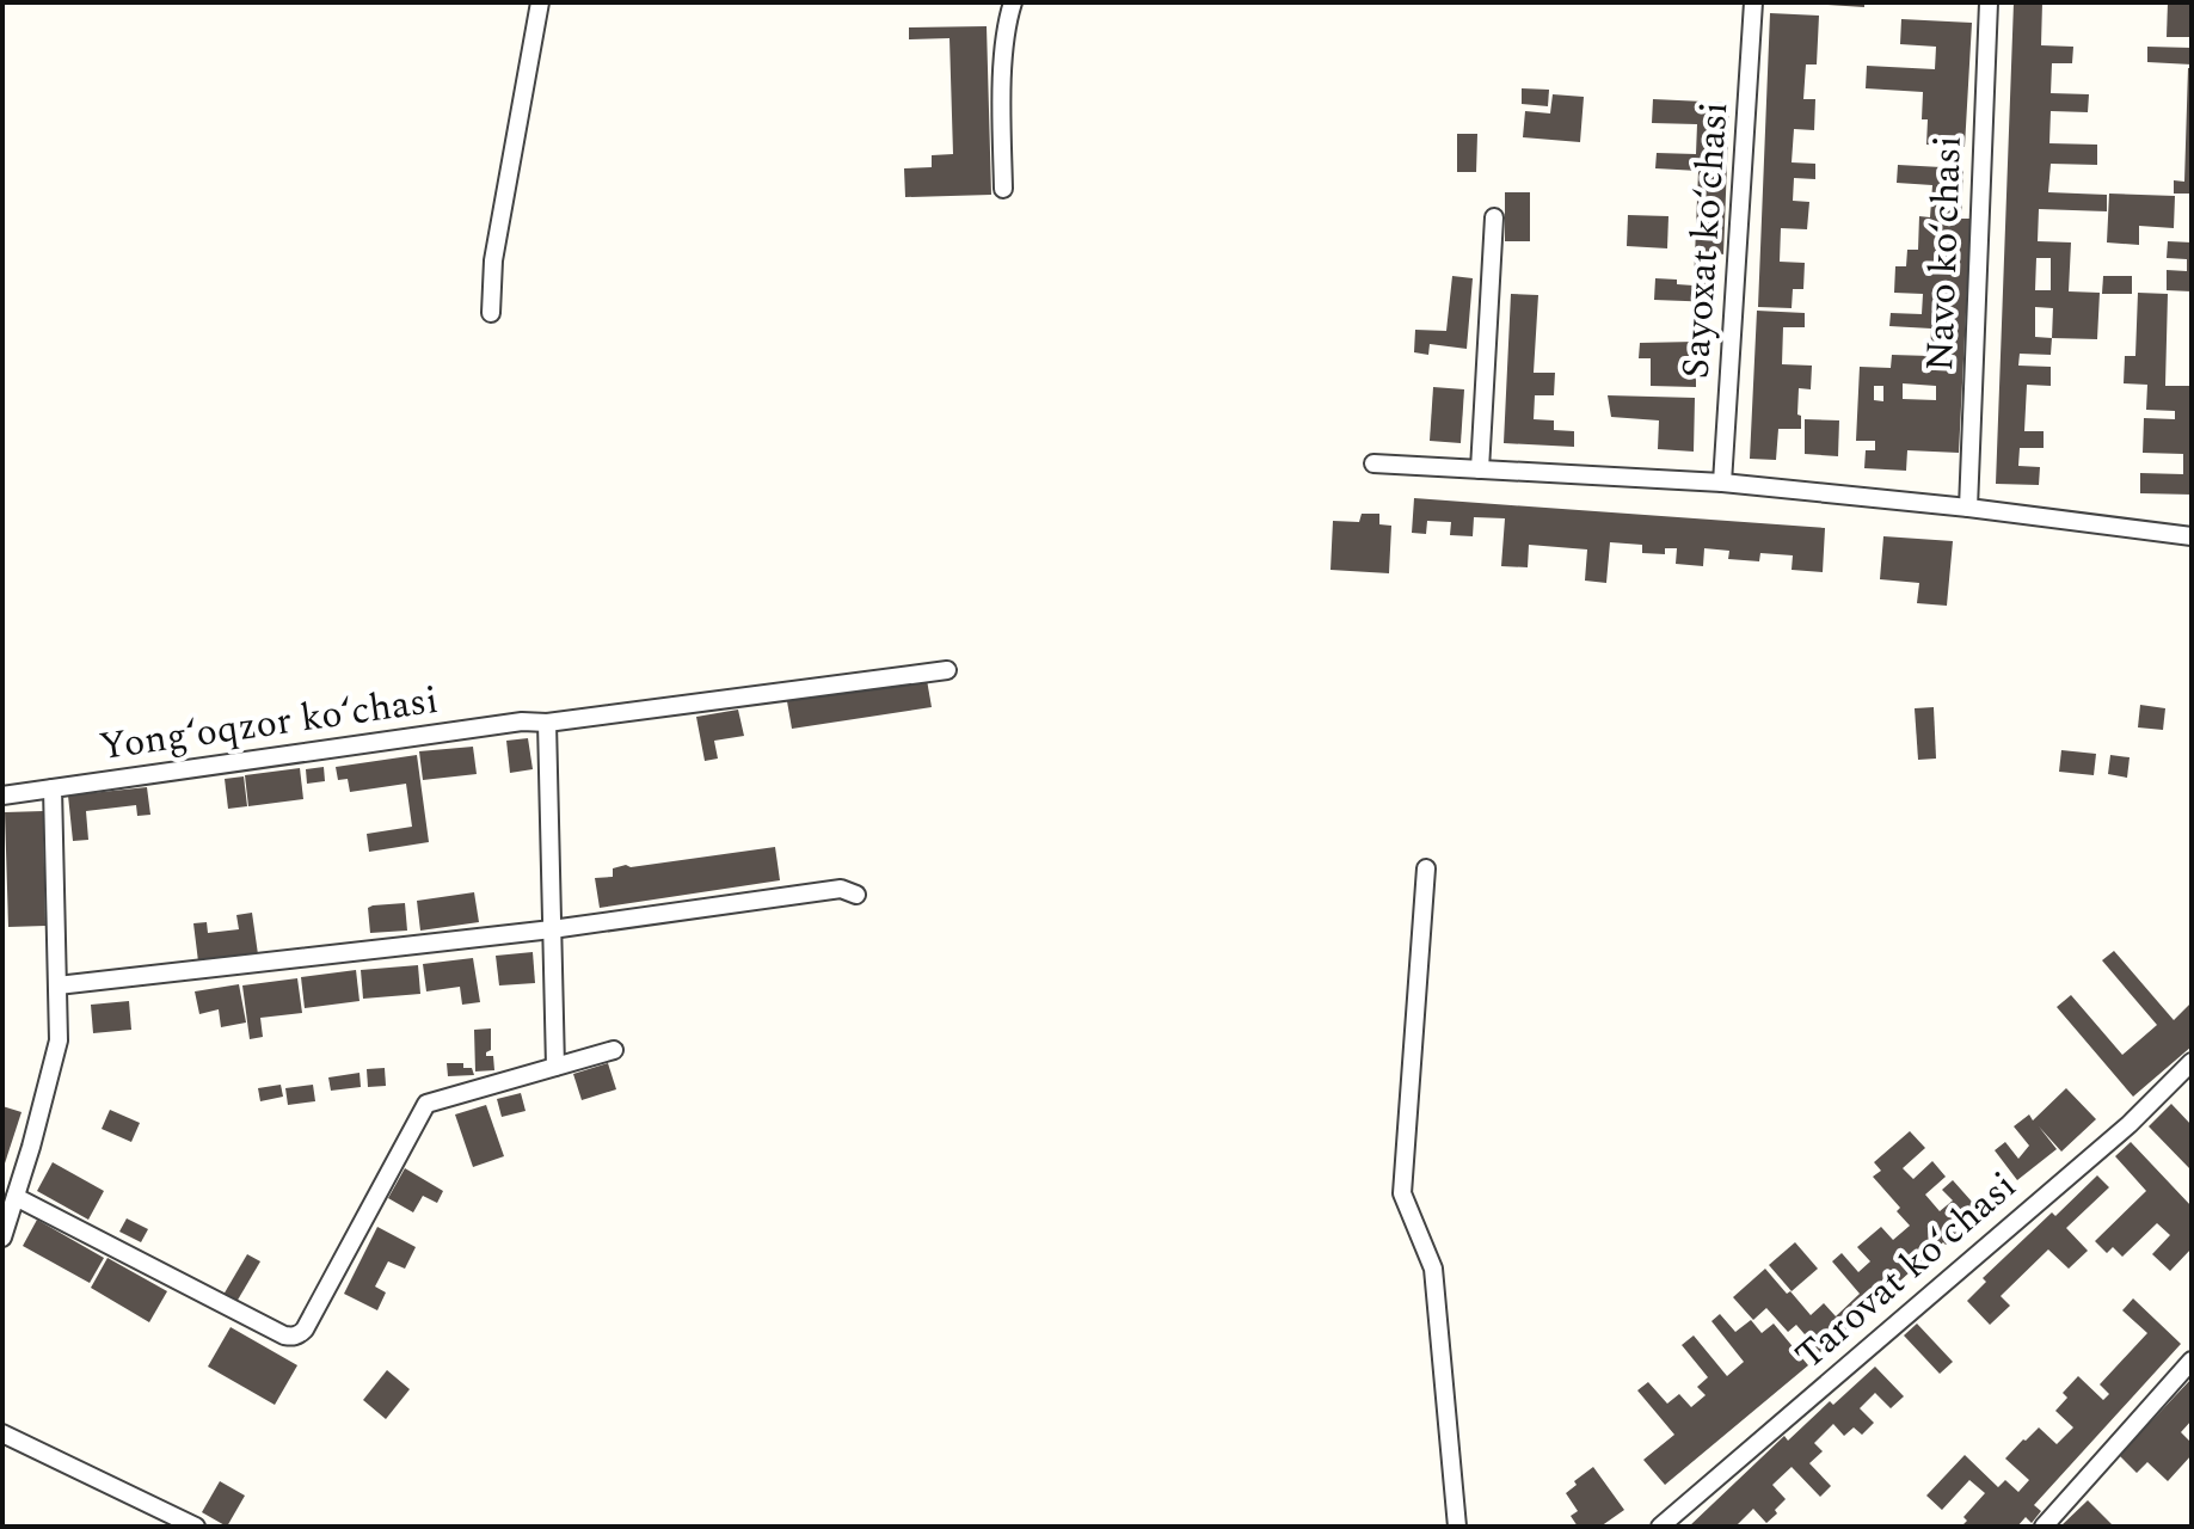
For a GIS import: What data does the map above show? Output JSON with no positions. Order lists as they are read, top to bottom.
{
  "streets": {
    "street": [
      "Sayoxat koʻchasi",
      "Navo koʻchasi",
      "Yongʻoqzor koʻchasi",
      "Tarovat koʻchasi"
    ]
  }
}
